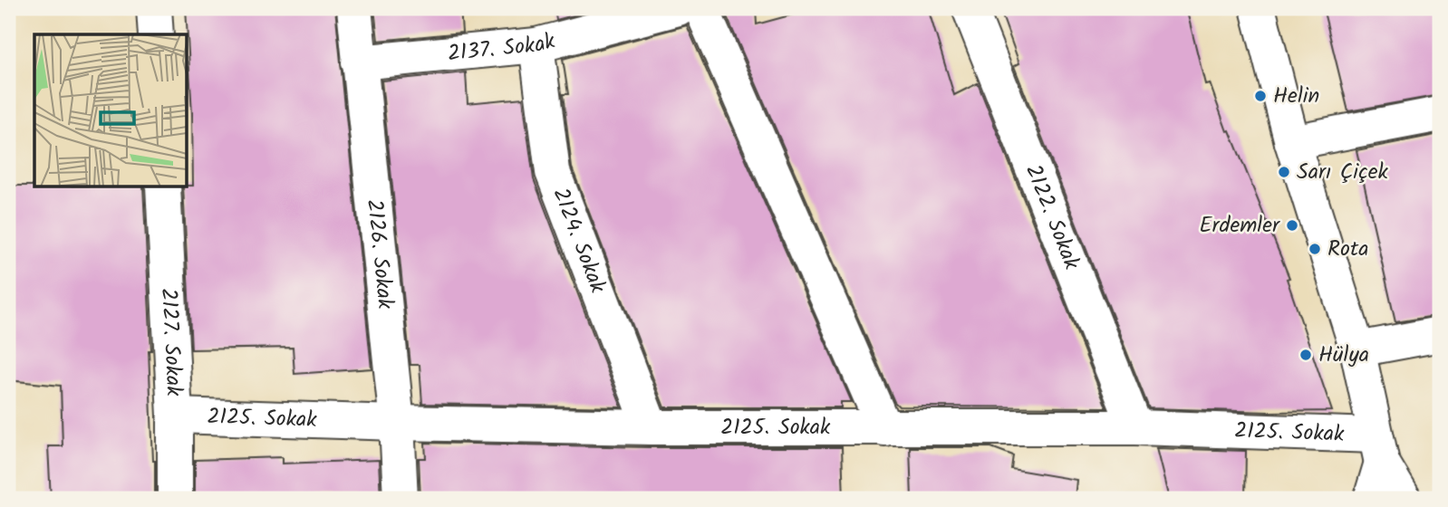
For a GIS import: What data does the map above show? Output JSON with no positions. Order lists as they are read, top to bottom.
{
  "streets": {
    "street": [
      "2137. Sokak",
      "2122. Sokak",
      "2124. Sokak",
      "2126. Sokak",
      "2127. Sokak",
      "2125. Sokak"
    ]
  },
  "crossings": [
    ["2137. Sokak", "2124. Sokak"],
    ["2137. Sokak", "2126. Sokak"],
    ["2122. Sokak", "2125. Sokak"],
    ["2124. Sokak", "2125. Sokak"],
    ["2126. Sokak", "2125. Sokak"],
    ["2127. Sokak", "2125. Sokak"]
  ],
  "places": [
    "Helin",
    "Sarı Çiçek",
    "Erdemler",
    "Rota",
    "Hülya"
  ]
}
